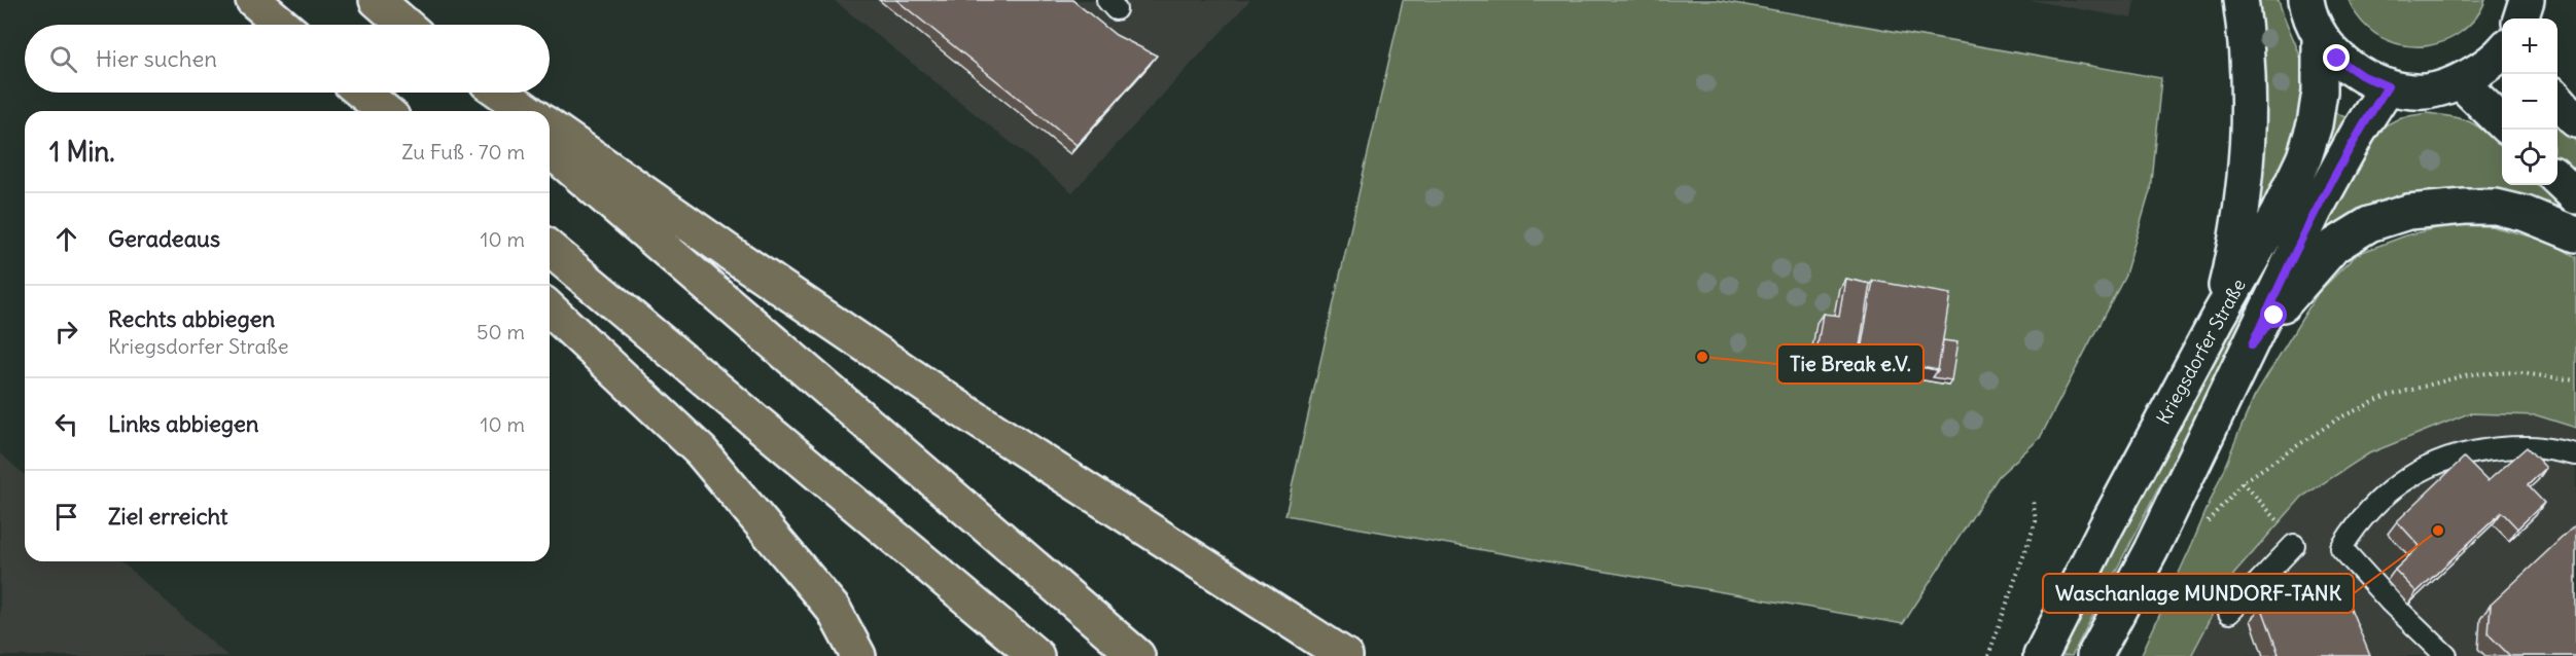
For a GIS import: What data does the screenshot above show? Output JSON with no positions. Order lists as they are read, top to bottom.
{
  "streets": {
    "main road": ["Kriegsdorfer Straße"]
  },
  "places": ["Tie Break e.V.", "Waschanlage MUNDORF-TANK"],
  "page": {
    "map_buttons": ["+", "−"],
    "search": "Hier suchen",
    "heading": ["1 Min.", "Zu Fuß · 70 m"],
    "list": [
      ["Geradeaus", "10 m"],
      ["Rechts abbiegen", "Kriegsdorfer Straße", "50 m"],
      ["Links abbiegen", "10 m"],
      "Ziel erreicht"
    ]
  }
}
